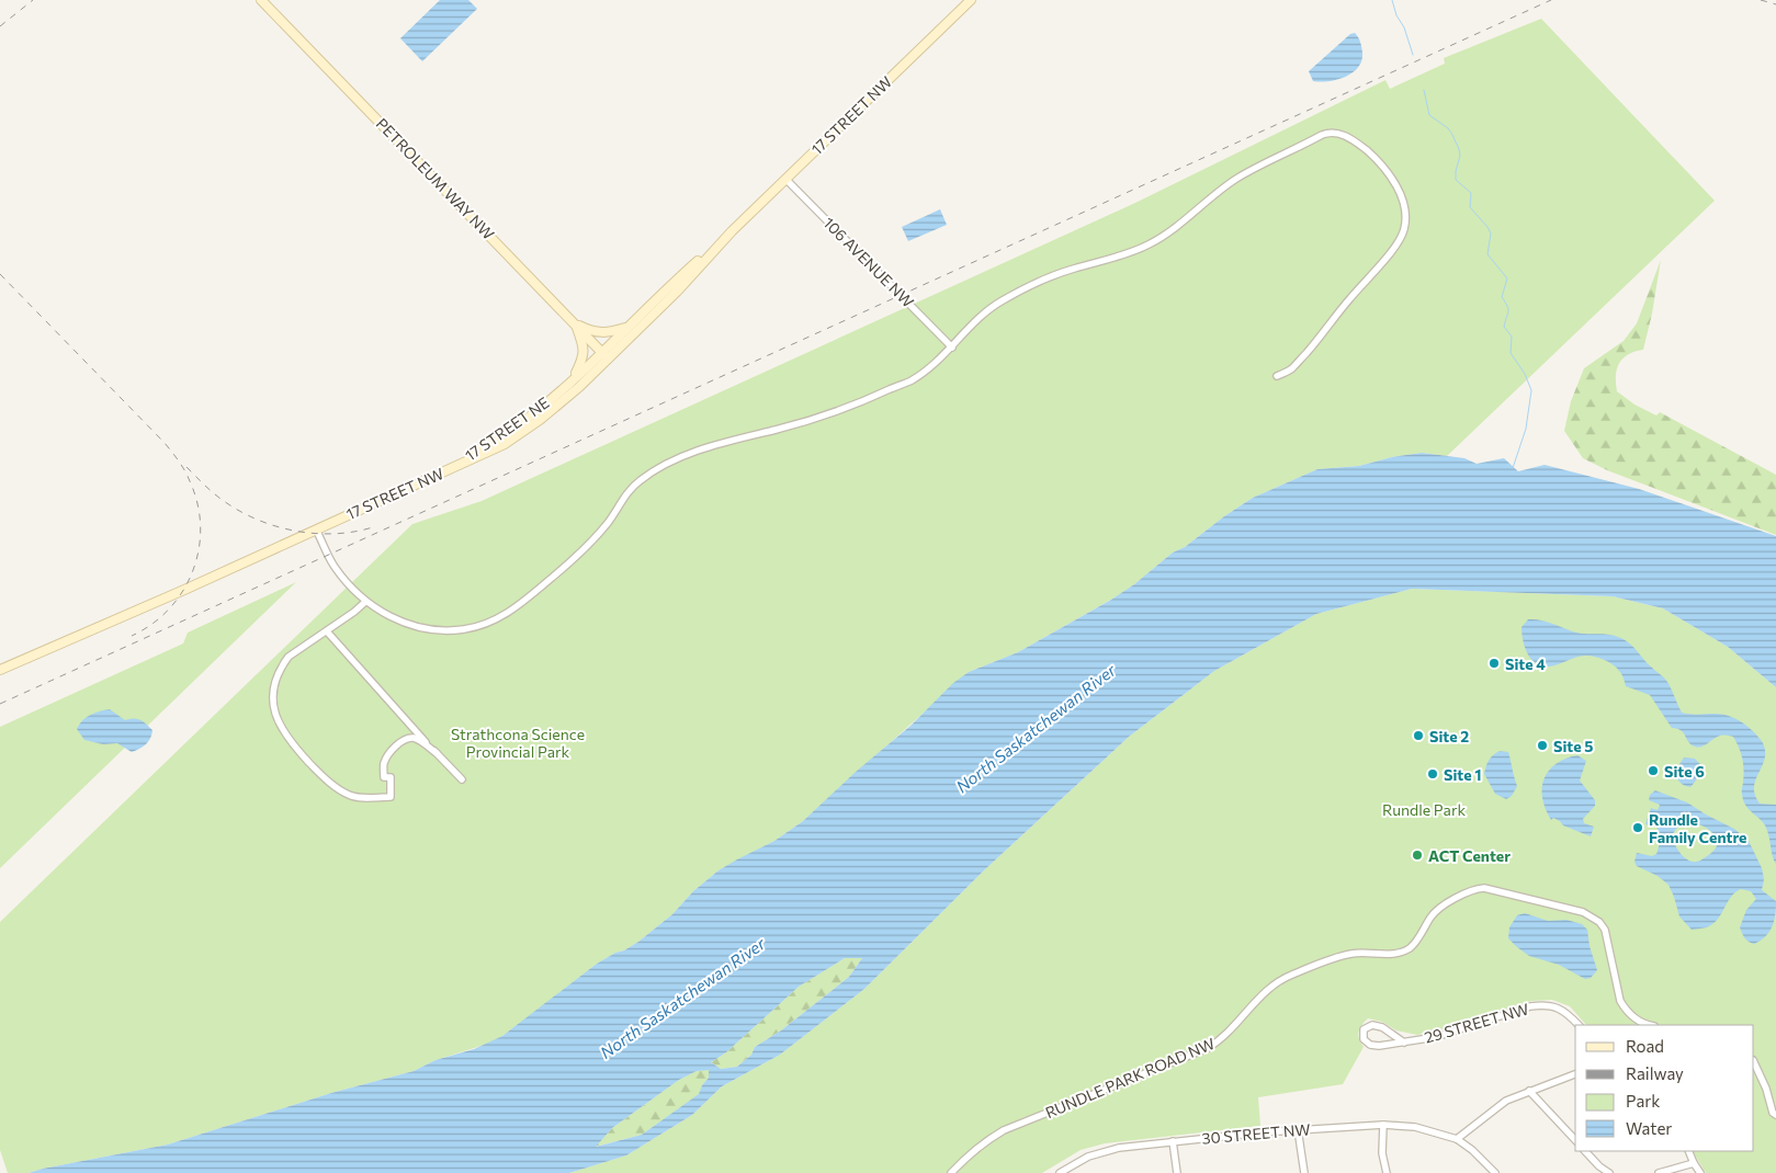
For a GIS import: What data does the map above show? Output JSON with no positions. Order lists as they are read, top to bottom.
{
  "streets": {
    "main road": ["17 STREET NW", "PETROLEUM WAY NW", "17 STREET NE"],
    "street": [
      "106 AVENUE NW",
      "29 STREET NW",
      "RUNDLE PARK ROAD NW",
      "30 STREET NW"
    ]
  },
  "crossings": [
    ["17 STREET NW", "PETROLEUM WAY NW"],
    ["17 STREET NW", "106 AVENUE NW"],
    ["17 STREET NW", "17 STREET NE"]
  ],
  "water": ["North Saskatchewan River"],
  "parks": ["Strathcona Science Provincial Park", "Rundle Park"],
  "places": [
    "Site 4",
    "Site 2",
    "Site 5",
    "Site 6",
    "Site 1",
    "Rundle Family Centre",
    "ACT Center"
  ],
  "legend": [
    "Road",
    "Railway",
    "Park",
    "Water"
  ]
}
